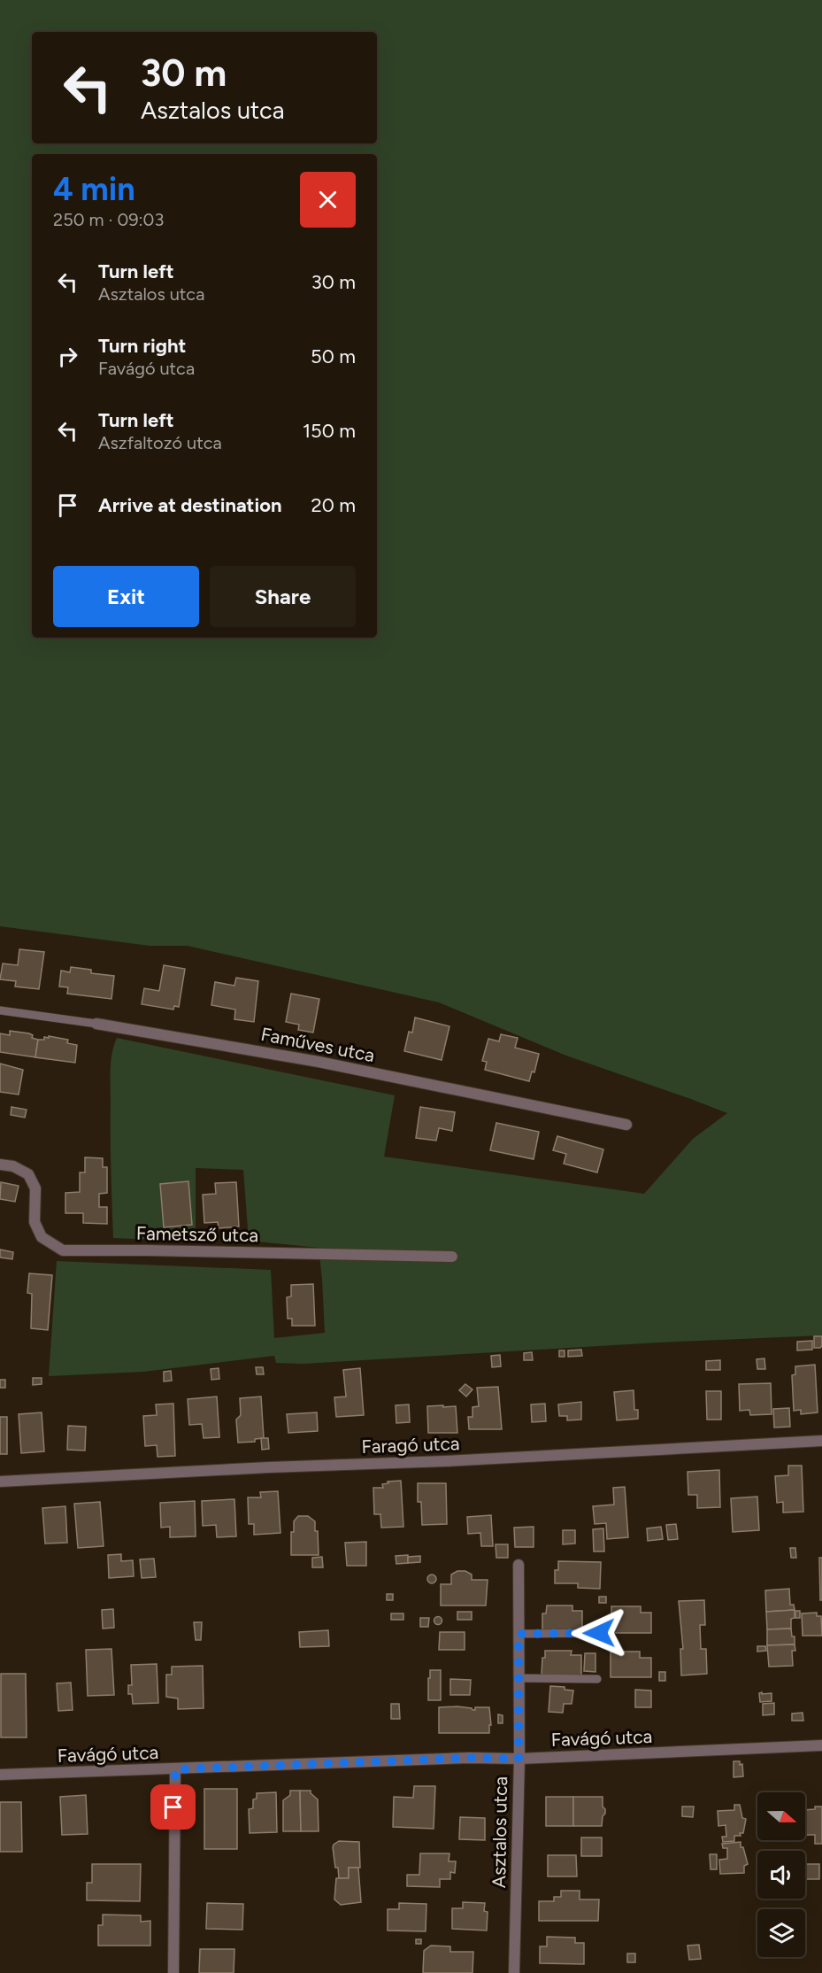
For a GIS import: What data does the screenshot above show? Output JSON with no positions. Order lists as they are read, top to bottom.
{
  "streets": {
    "street": [
      "Faműves utca",
      "Fametsző utca",
      "Faragó utca",
      "Favágó utca",
      "Asztalos utca"
    ]
  },
  "crossings": [
    ["Favágó utca", "Asztalos utca"]
  ],
  "north": "right",
  "page": {
    "turn": ["30 m", "Asztalos utca"],
    "heading": ["4 min", "250 m · 09:03"],
    "list": [
      {
        "name": "Turn left",
        "note": "Asztalos utca",
        "value": "30 m"
      },
      {
        "name": "Turn right",
        "note": "Favágó utca",
        "value": "50 m"
      },
      {
        "name": "Turn left",
        "note": "Aszfaltozó utca",
        "value": "150 m"
      },
      {
        "name": "Arrive at destination",
        "value": "20 m"
      }
    ],
    "buttons": ["Exit", "Share"]
  }
}
